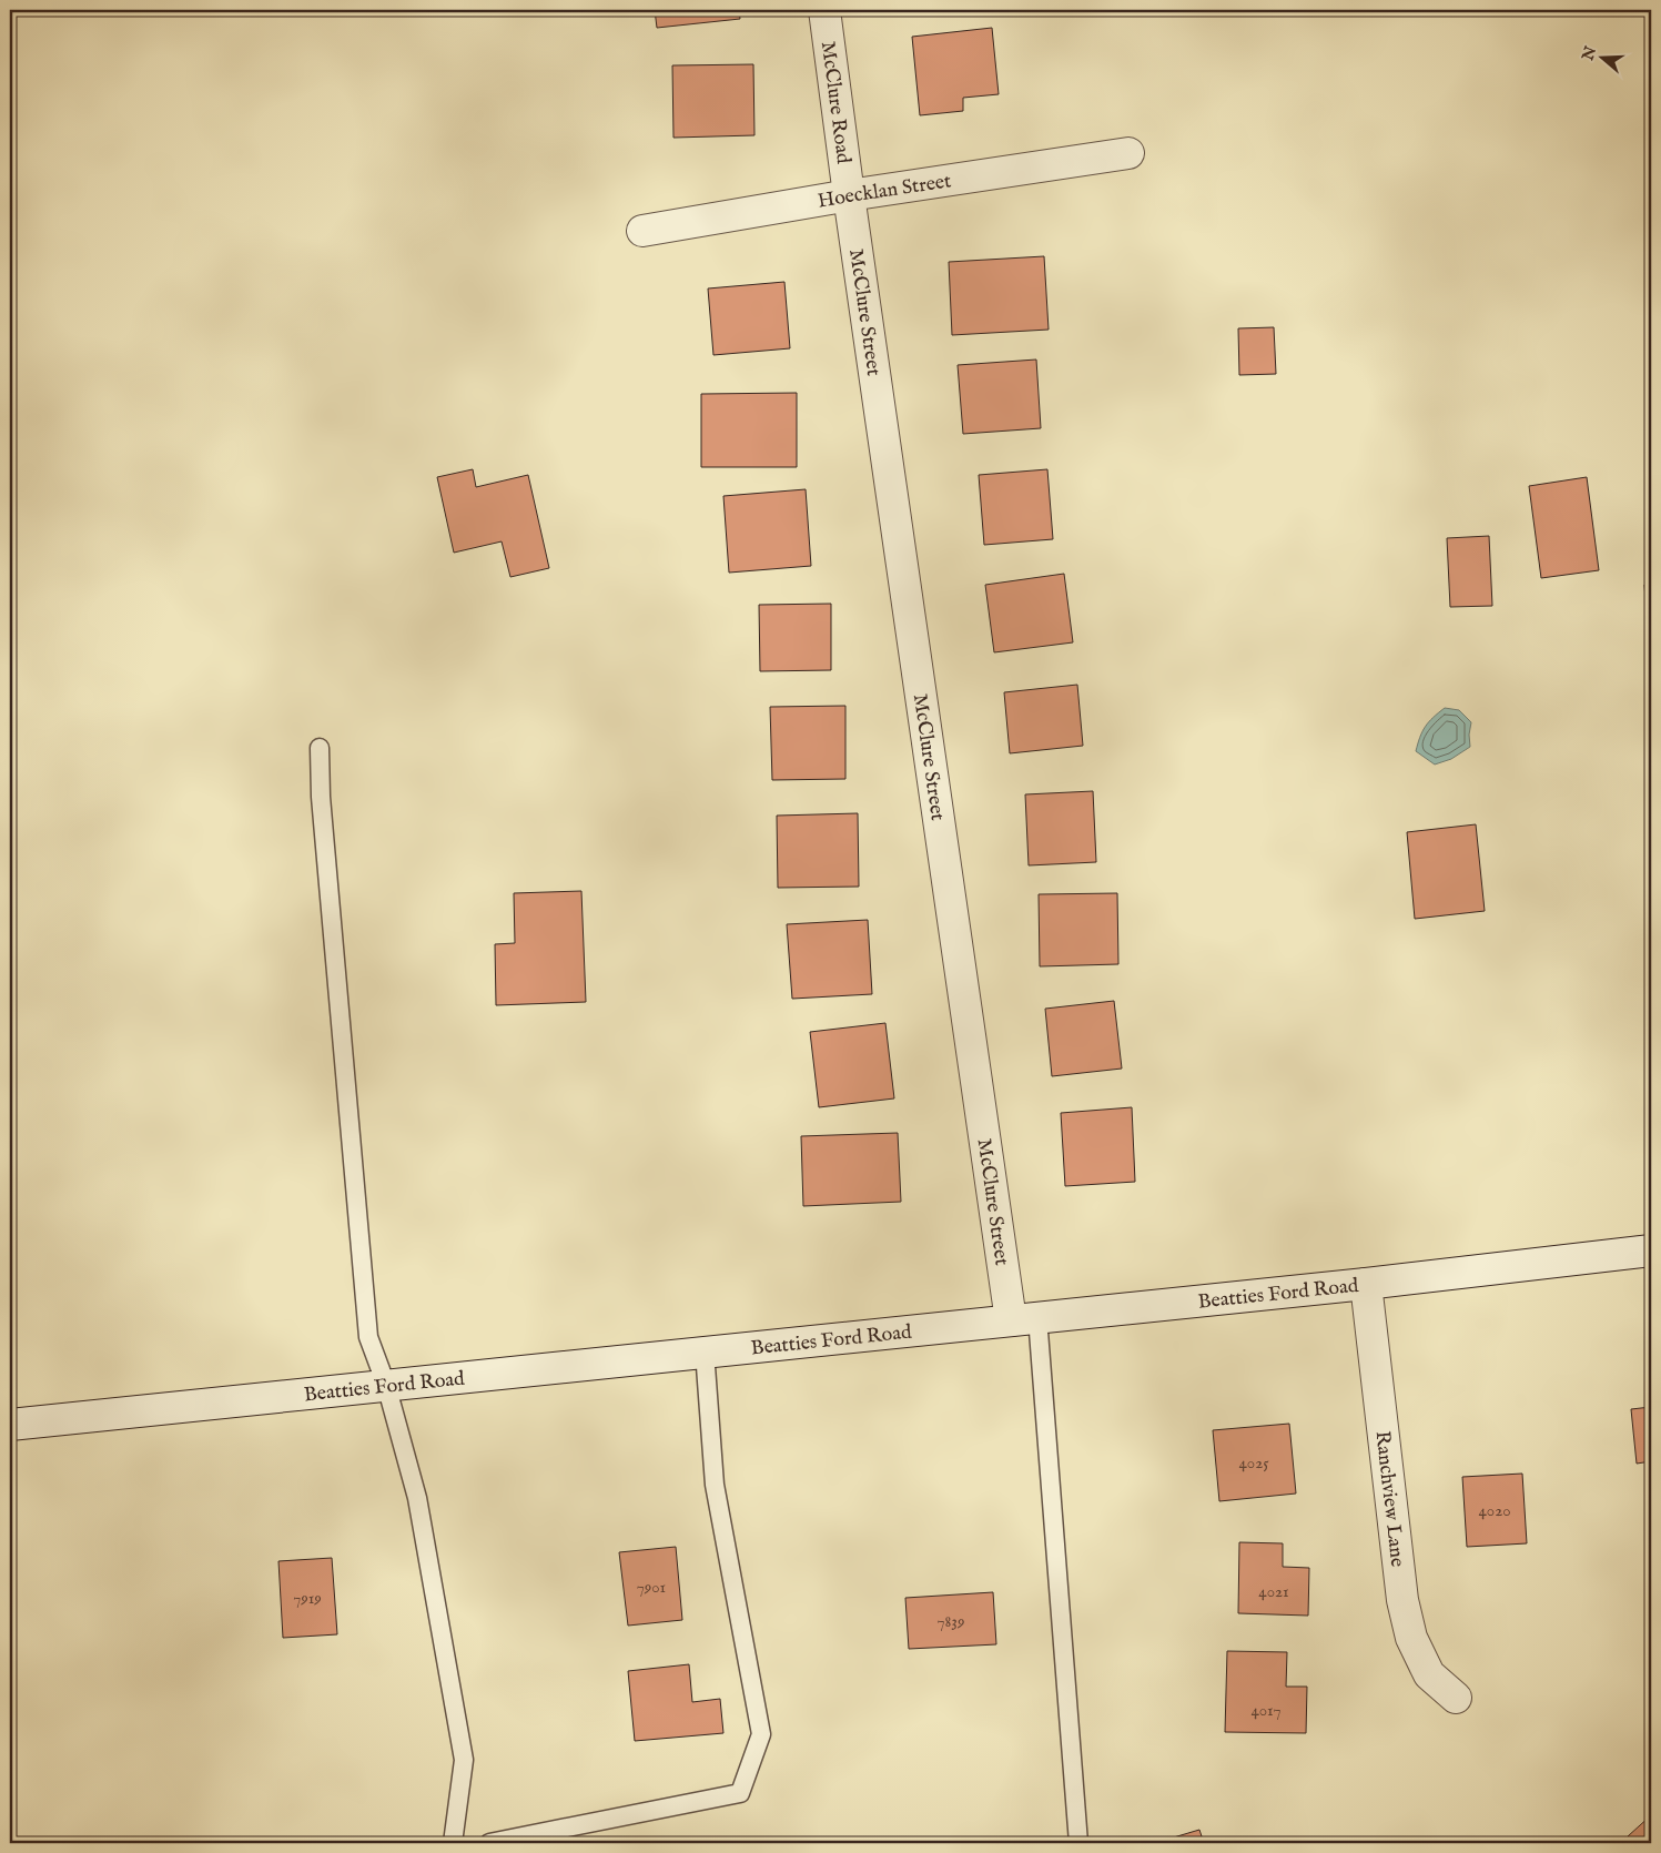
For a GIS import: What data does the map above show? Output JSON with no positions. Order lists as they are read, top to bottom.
{
  "streets": {
    "street": [
      "McClure Road",
      "Hoecklan Street",
      "McClure Street",
      "Beatties Ford Road",
      "Ranchview Lane"
    ]
  },
  "crossings": [
    ["McClure Road", "Hoecklan Street"],
    ["McClure Road", "McClure Street"],
    ["Hoecklan Street", "McClure Street"],
    ["McClure Street", "Beatties Ford Road"],
    ["Beatties Ford Road", "Ranchview Lane"]
  ],
  "house_numbers": [
    "4025",
    "4020",
    "7901",
    "4021",
    "7919",
    "7839",
    "4017"
  ],
  "north": "left"
}
